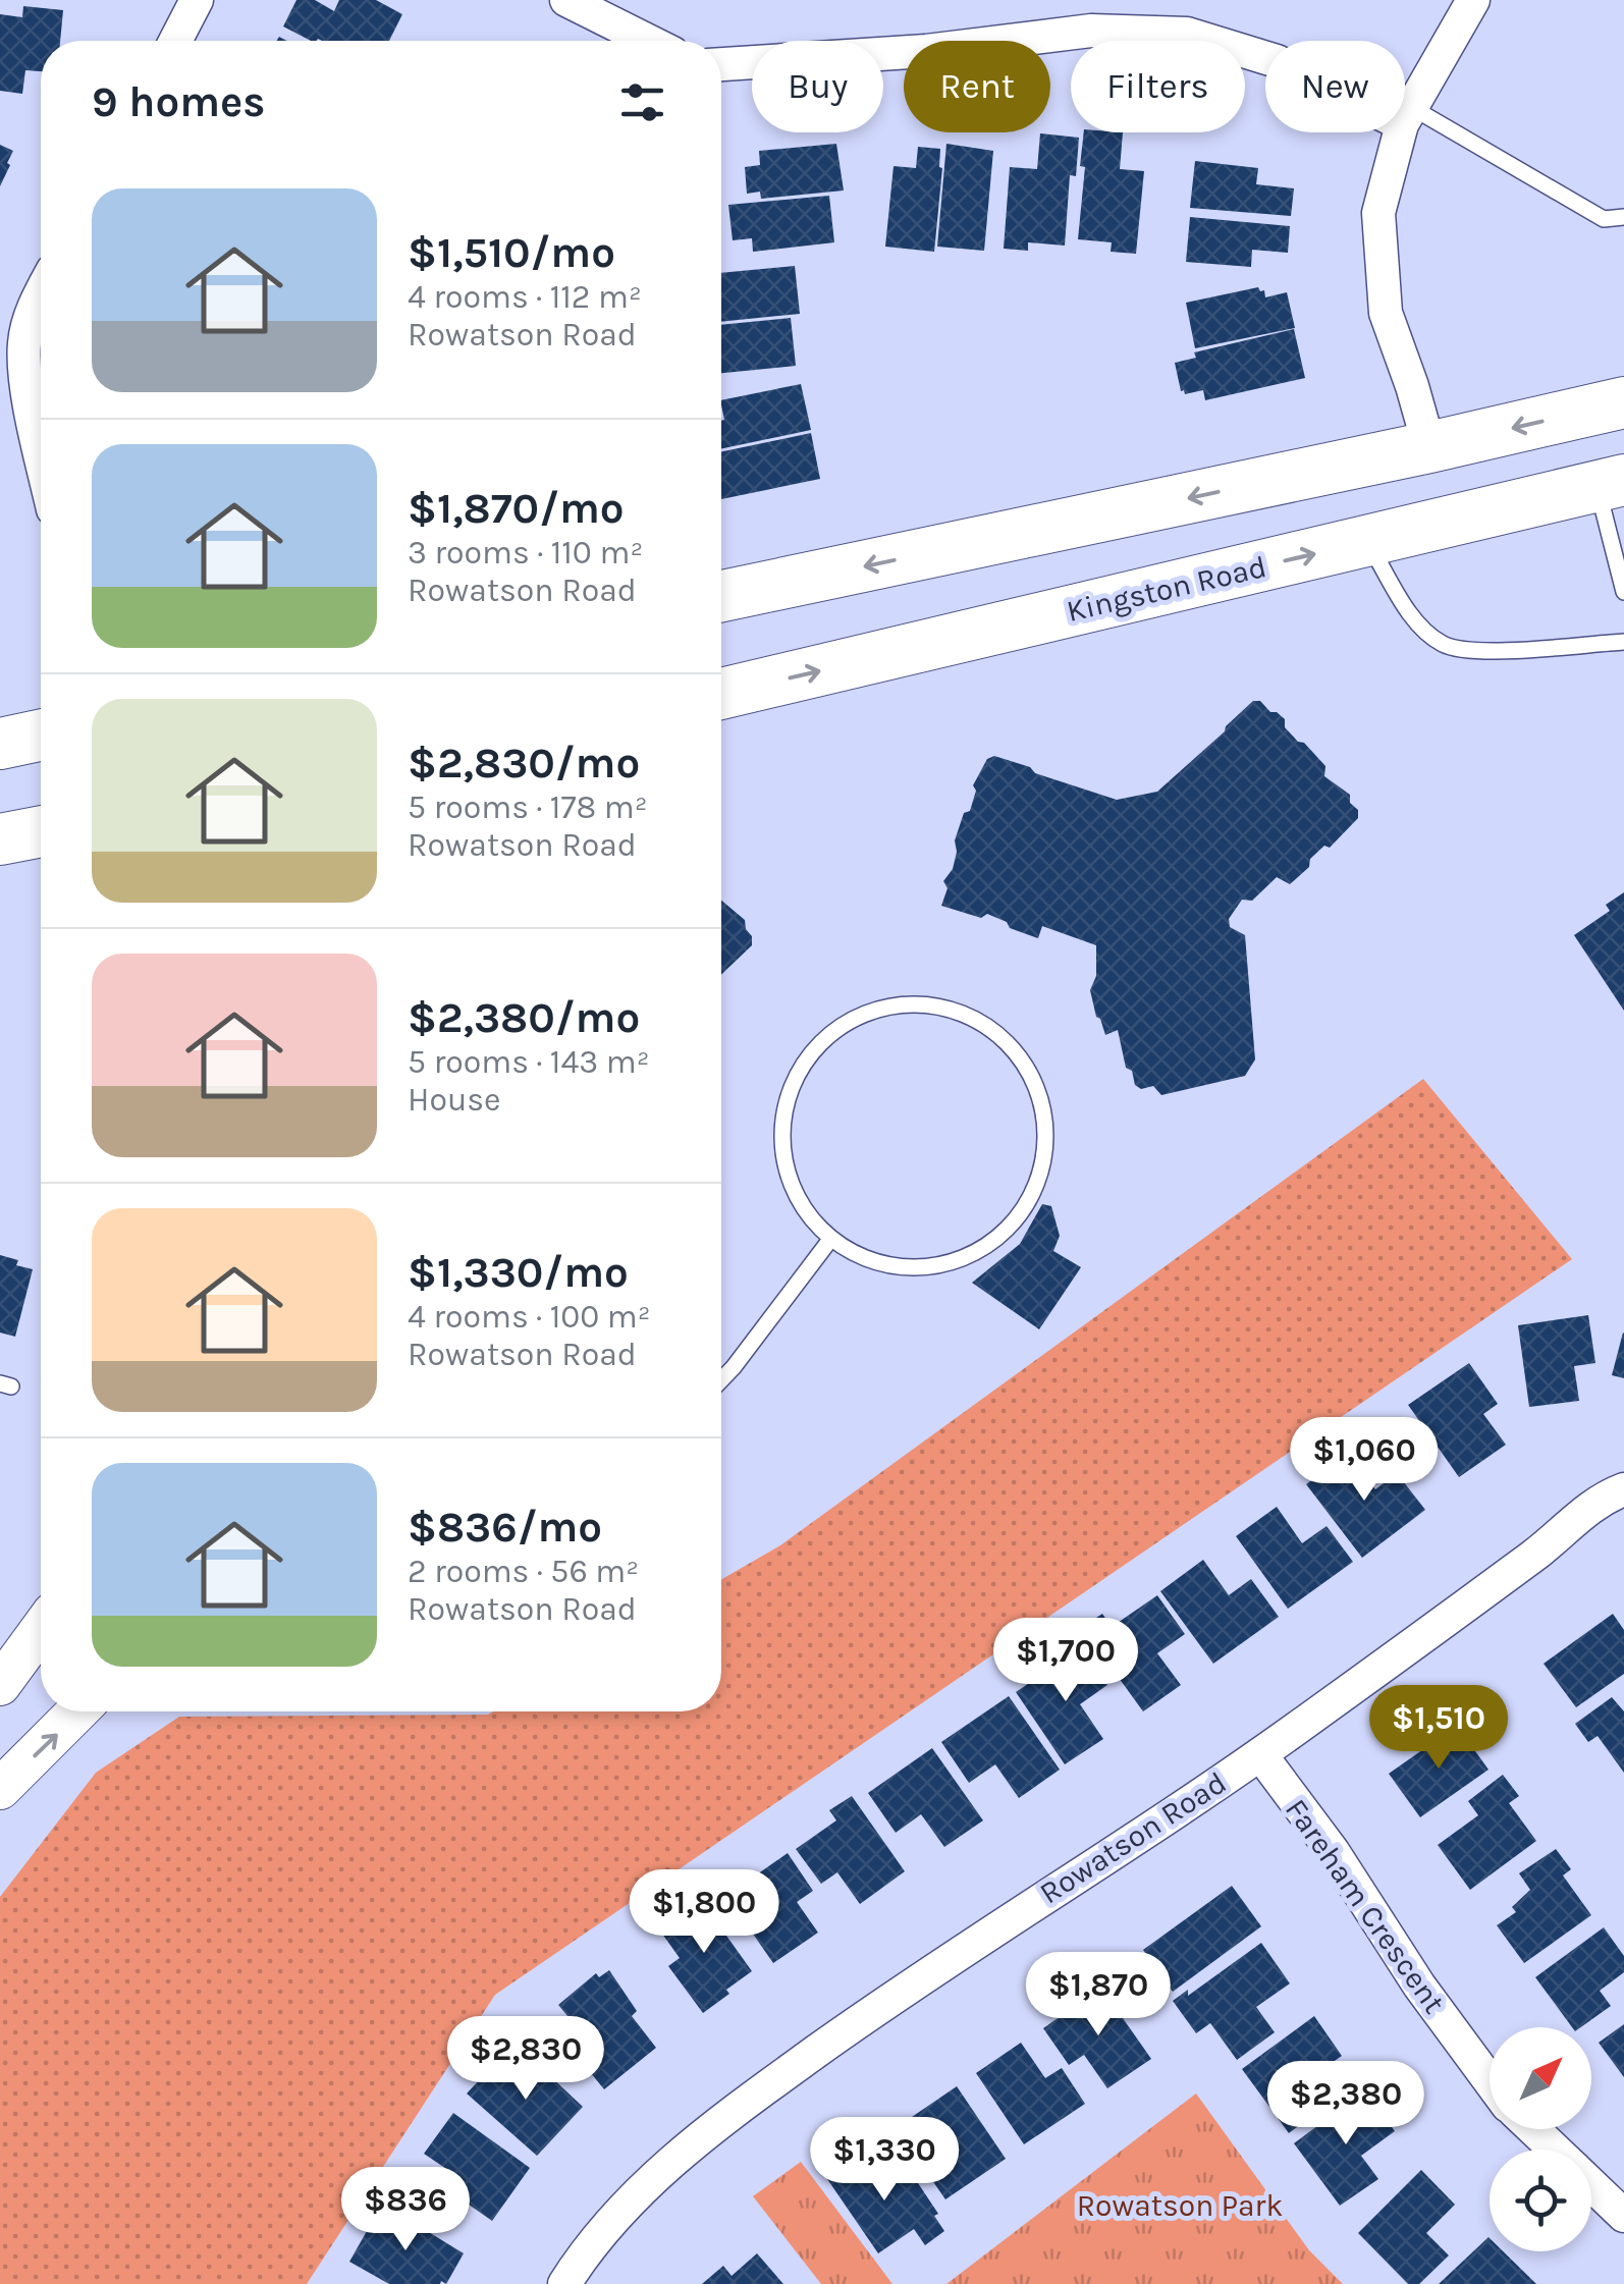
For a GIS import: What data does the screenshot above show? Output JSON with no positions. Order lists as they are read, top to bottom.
{
  "streets": {
    "main road": ["Kingston Road"],
    "street": ["Rowatson Road", "Fareham Crescent"]
  },
  "crossings": [
    ["Rowatson Road", "Fareham Crescent"]
  ],
  "parks": ["Rowatson Park"],
  "north": "top right",
  "page": {
    "chip": [
      "Buy",
      "Rent",
      "Filters",
      "New"
    ],
    "heading": "9 homes",
    "list": [
      {
        "name": "$1,510/mo",
        "note": "4 rooms · 112 m² · Rowatson Road"
      },
      {
        "name": "$1,870/mo",
        "note": "3 rooms · 110 m² · Rowatson Road"
      },
      {
        "name": "$2,830/mo",
        "note": "5 rooms · 178 m² · Rowatson Road"
      },
      {
        "name": "$2,380/mo",
        "note": "5 rooms · 143 m² · House"
      },
      {
        "name": "$1,330/mo",
        "note": "4 rooms · 100 m² · Rowatson Road"
      },
      {
        "name": "$836/mo",
        "note": "2 rooms · 56 m² · Rowatson Road"
      }
    ],
    "price": [
      "$1,060",
      "$1,700",
      "$1,510",
      "$1,800",
      "$1,870",
      "$2,830",
      "$2,380",
      "$1,330",
      "$836"
    ]
  }
}
